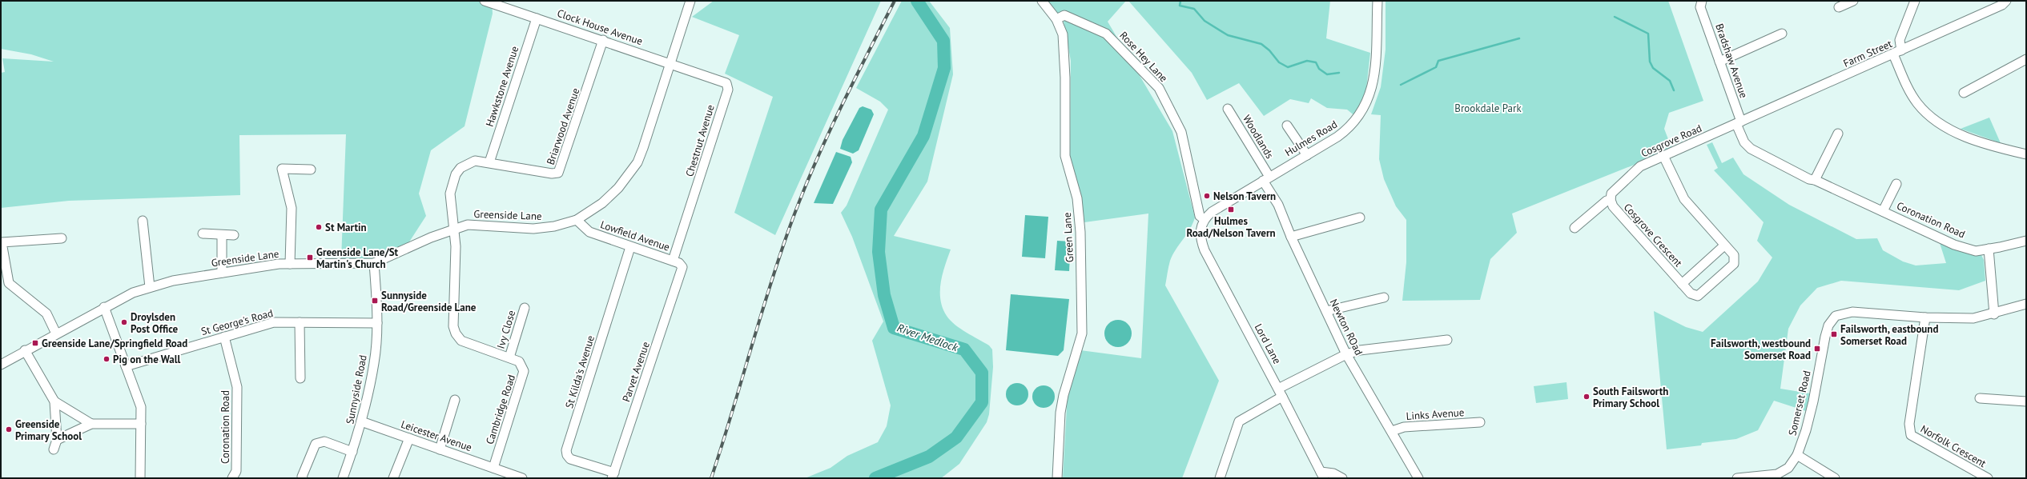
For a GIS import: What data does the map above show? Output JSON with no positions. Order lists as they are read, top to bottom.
{
  "streets": {
    "street": [
      "Clock House Avenue",
      "Farm Street",
      "Rose Hey Lane",
      "Bradshaw Avenue",
      "Hawkstone Avenue",
      "Briarwood Avenue",
      "Woodlands",
      "Hulmes Road",
      "Chestnut Avenue",
      "Cosgrove Road",
      "Greenside Lane",
      "Coronation Road",
      "Cosgrove Crescent",
      "Lowfield Avenue",
      "Green Lane",
      "St George's Road",
      "Newton ROad",
      "Ivy Close",
      "Lord Lane",
      "St Kilda's Avenue",
      "Parvet Avenue",
      "Sunnyside Road",
      "Somerset Road",
      "Cambridge Road",
      "Links Avenue",
      "Leicester Avenue",
      "Norfolk Crescent"
    ]
  },
  "crossings": [
    ["Clock House Avenue", "Hawkstone Avenue"],
    ["Clock House Avenue", "Briarwood Avenue"],
    ["Clock House Avenue", "Chestnut Avenue"],
    ["Clock House Avenue", "Greenside Lane"],
    ["Farm Street", "Bradshaw Avenue"],
    ["Farm Street", "Cosgrove Road"],
    ["Farm Street", "Coronation Road"],
    ["Rose Hey Lane", "Hulmes Road"],
    ["Rose Hey Lane", "Green Lane"],
    ["Rose Hey Lane", "Lord Lane"],
    ["Bradshaw Avenue", "Cosgrove Road"],
    ["Bradshaw Avenue", "Coronation Road"],
    ["Hawkstone Avenue", "Briarwood Avenue"],
    ["Briarwood Avenue", "Greenside Lane"],
    ["Briarwood Avenue", "Cambridge Road"],
    ["Woodlands", "Hulmes Road"],
    ["Woodlands", "Newton ROad"],
    ["Hulmes Road", "Newton ROad"],
    ["Hulmes Road", "Lord Lane"],
    ["Chestnut Avenue", "Greenside Lane"],
    ["Chestnut Avenue", "Lowfield Avenue"],
    ["Cosgrove Road", "Coronation Road"],
    ["Cosgrove Road", "Cosgrove Crescent"],
    ["Greenside Lane", "Lowfield Avenue"],
    ["Greenside Lane", "Sunnyside Road"],
    ["Greenside Lane", "Cambridge Road"],
    ["Coronation Road", "St George's Road"],
    ["Lowfield Avenue", "St Kilda's Avenue"],
    ["Lowfield Avenue", "Parvet Avenue"],
    ["St George's Road", "Sunnyside Road"],
    ["Newton ROad", "Links Avenue"],
    ["Ivy Close", "Cambridge Road"],
    ["St Kilda's Avenue", "Parvet Avenue"],
    ["Sunnyside Road", "Leicester Avenue"],
    ["Somerset Road", "Norfolk Crescent"],
    ["Cambridge Road", "Leicester Avenue"]
  ],
  "water": ["River Medlock"],
  "parks": ["Brookdale Park"],
  "places": {
    "other": [
      "Nelson Tavern",
      "St Martin",
      "Droylsden Post Office",
      "Pig on the Wall",
      "South Failsworth Primary School",
      "Greenside Primary School"
    ],
    "transit": [
      "Hulmes Road/Nelson Tavern",
      "Greenside Lane/St Martin's Church",
      "Sunnyside Road/Greenside Lane",
      "Failsworth, eastbound Somerset Road",
      "Greenside Lane/Springfield Road",
      "Failsworth, westbound Somerset Road"
    ]
  }
}
